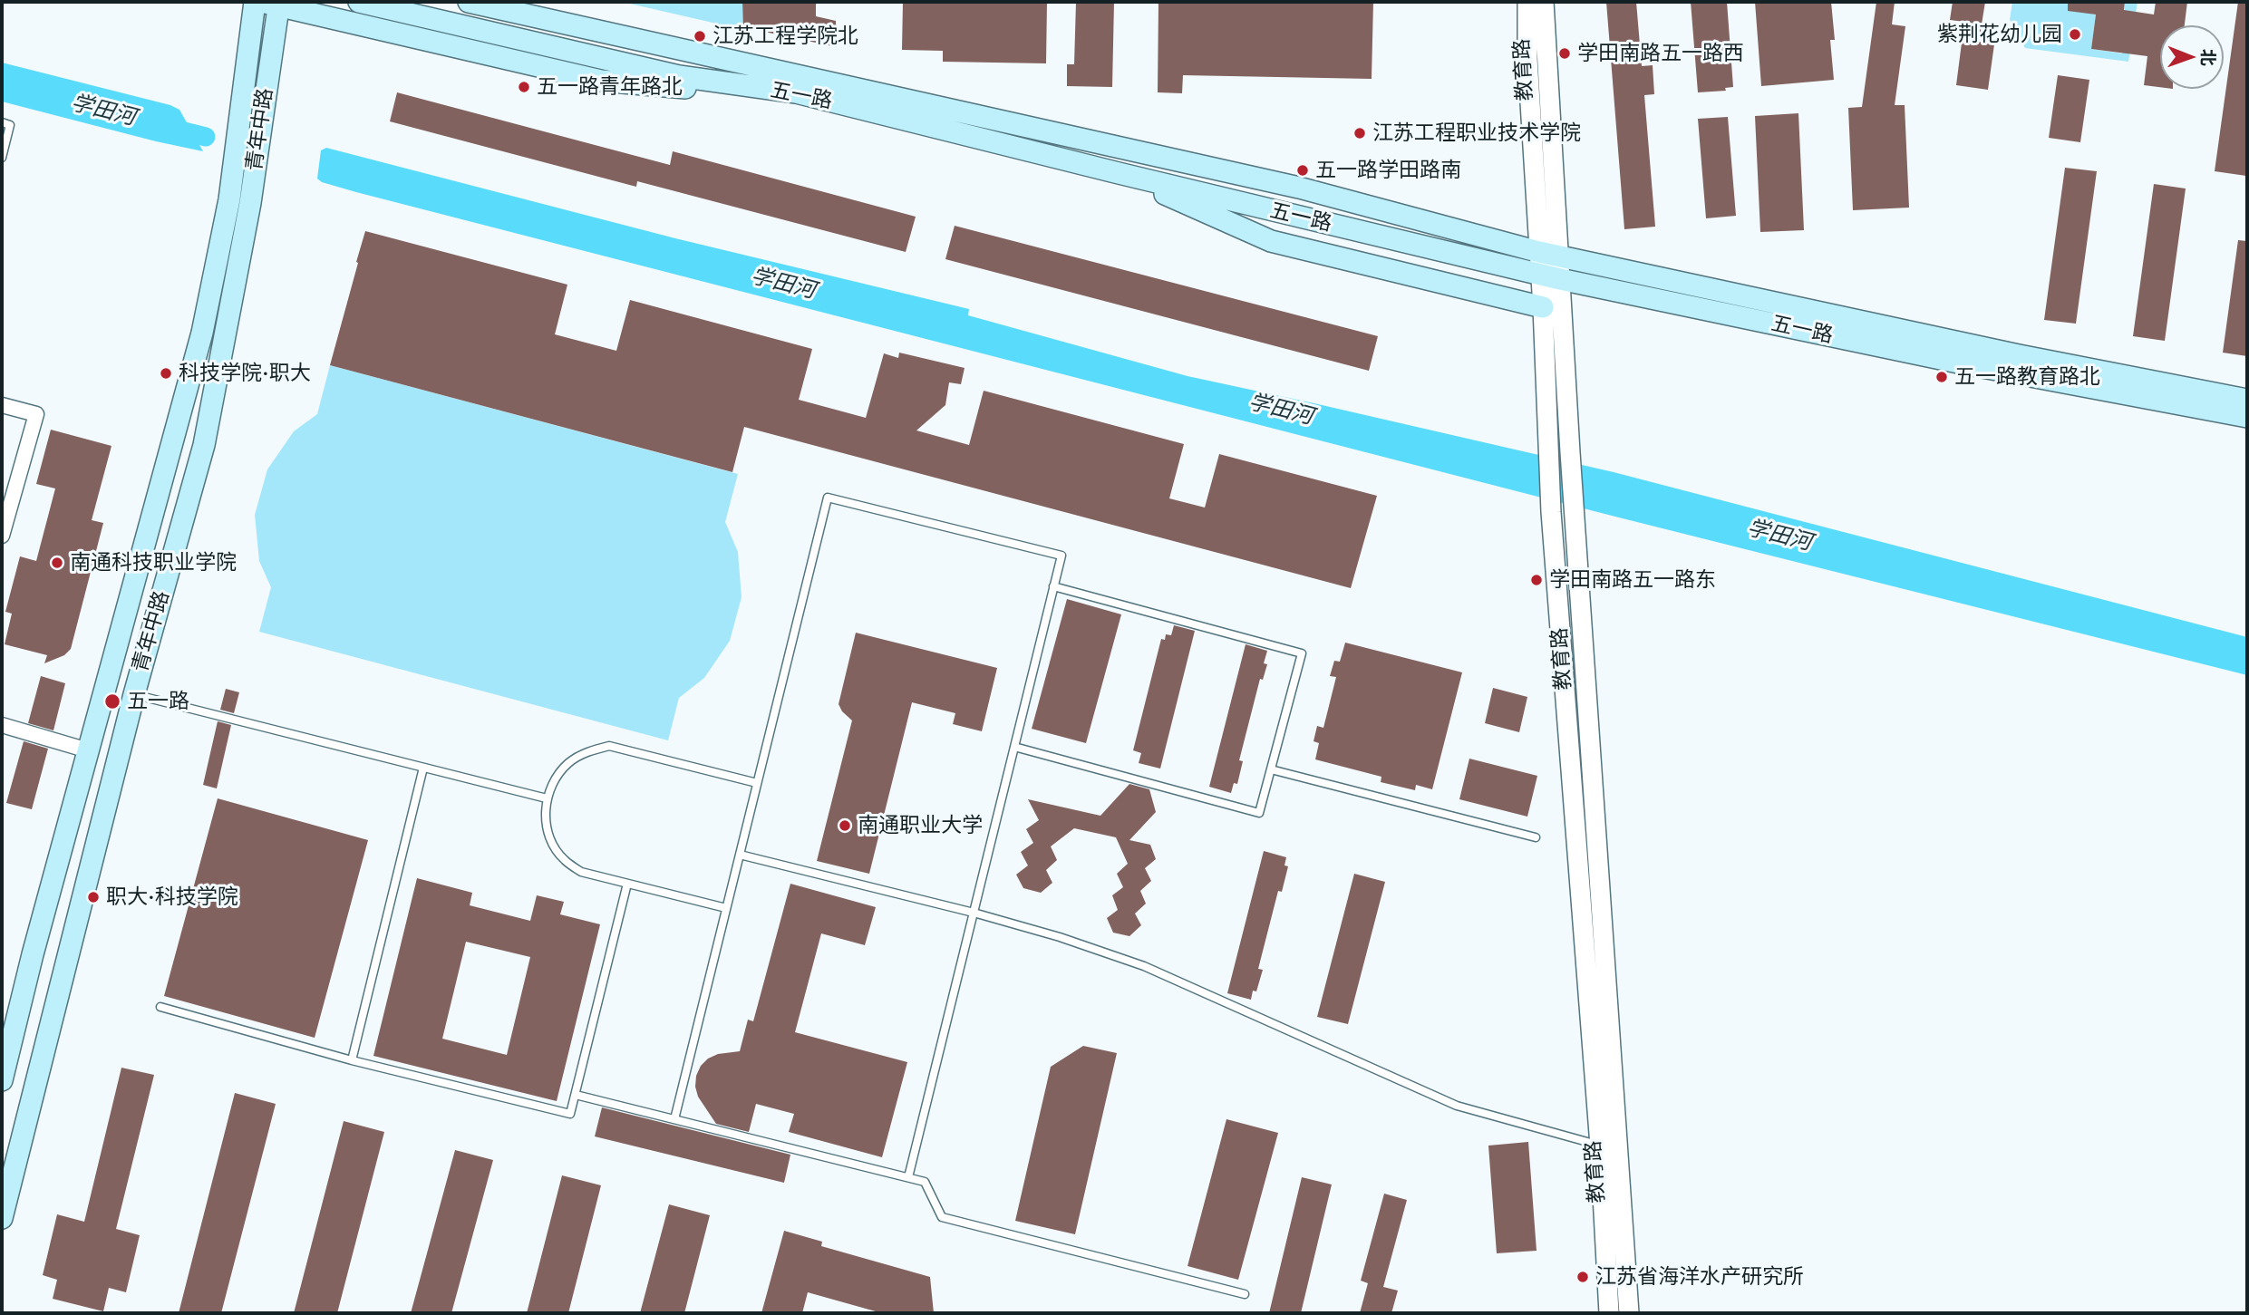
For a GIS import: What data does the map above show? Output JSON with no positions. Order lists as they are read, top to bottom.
{
  "streets": {
    "main road": ["五一路", "青年中路"],
    "street": ["教育路"]
  },
  "crossings": [
    ["教育路", "五一路"]
  ],
  "water": ["学田河"],
  "places": [
    "紫荆花幼儿园",
    "江苏工程学院北",
    "学田南路五一路西",
    "五一路青年路北",
    "江苏工程职业技术学院",
    "五一路学田路南",
    "科技学院·职大",
    "五一路教育路北",
    "南通科技职业学院",
    "学田南路五一路东",
    "五一路",
    "南通职业大学",
    "职大·科技学院",
    "江苏省海洋水产研究所"
  ],
  "north": "right"
}
